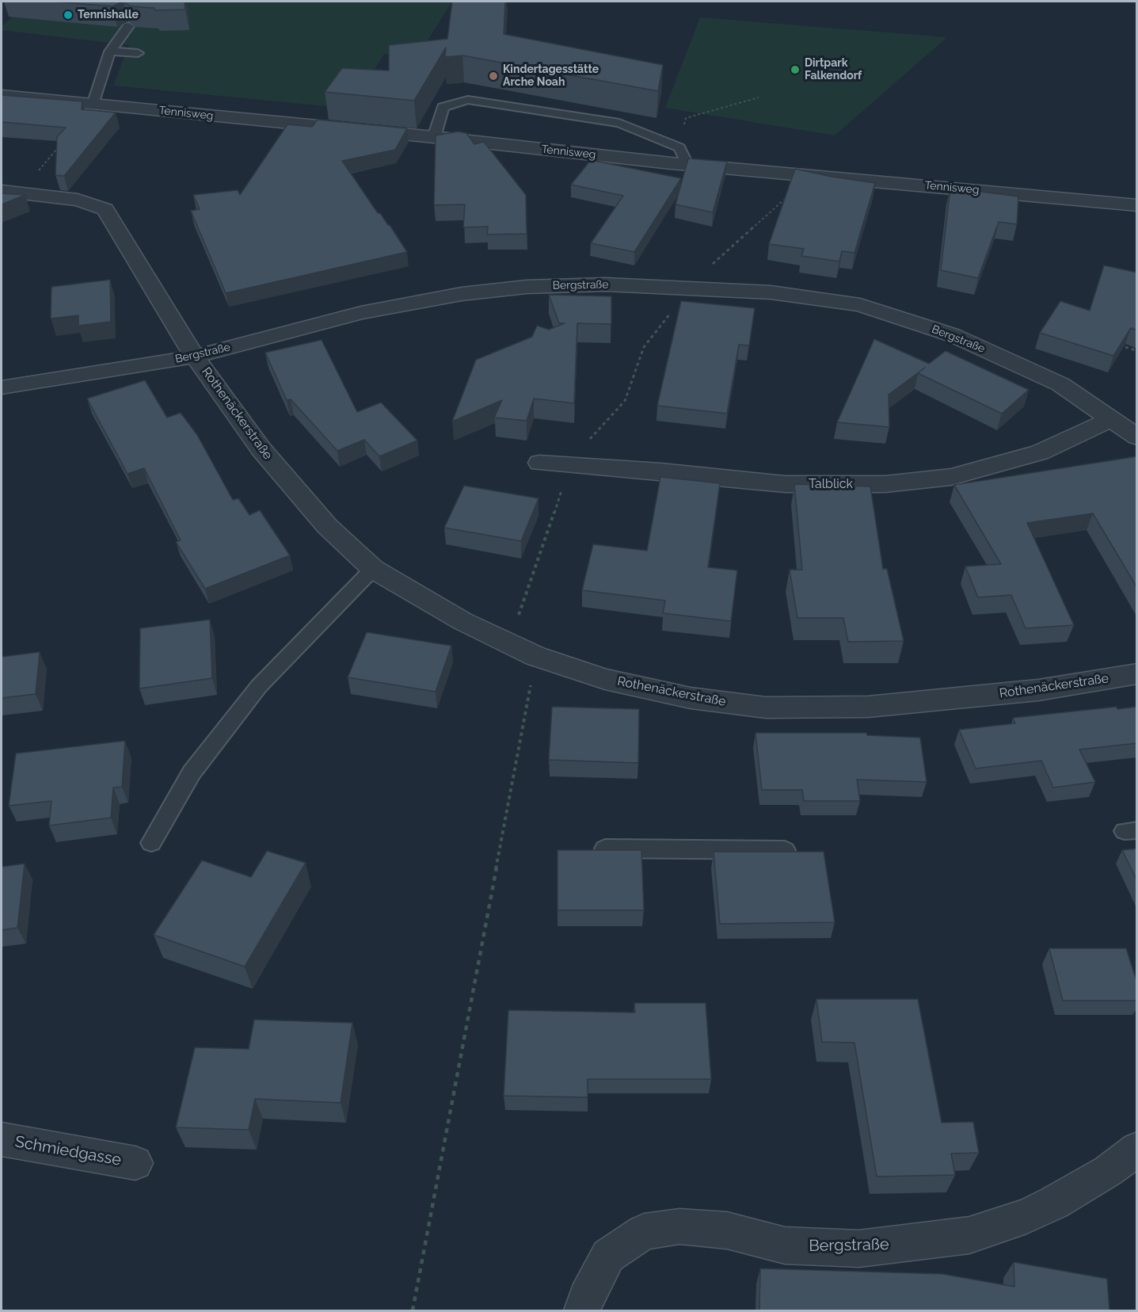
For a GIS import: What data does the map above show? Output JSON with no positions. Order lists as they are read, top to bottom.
{
  "streets": {
    "street": [
      "Tennisweg",
      "Bergstraße",
      "Rothenäckerstraße",
      "Talblick",
      "Schmiedgasse"
    ]
  },
  "crossings": [
    ["Bergstraße", "Rothenäckerstraße"],
    ["Bergstraße", "Talblick"]
  ],
  "places": ["Tennishalle", "Dirtpark Falkendorf", "Kindertagesstätte Arche Noah"]
}
